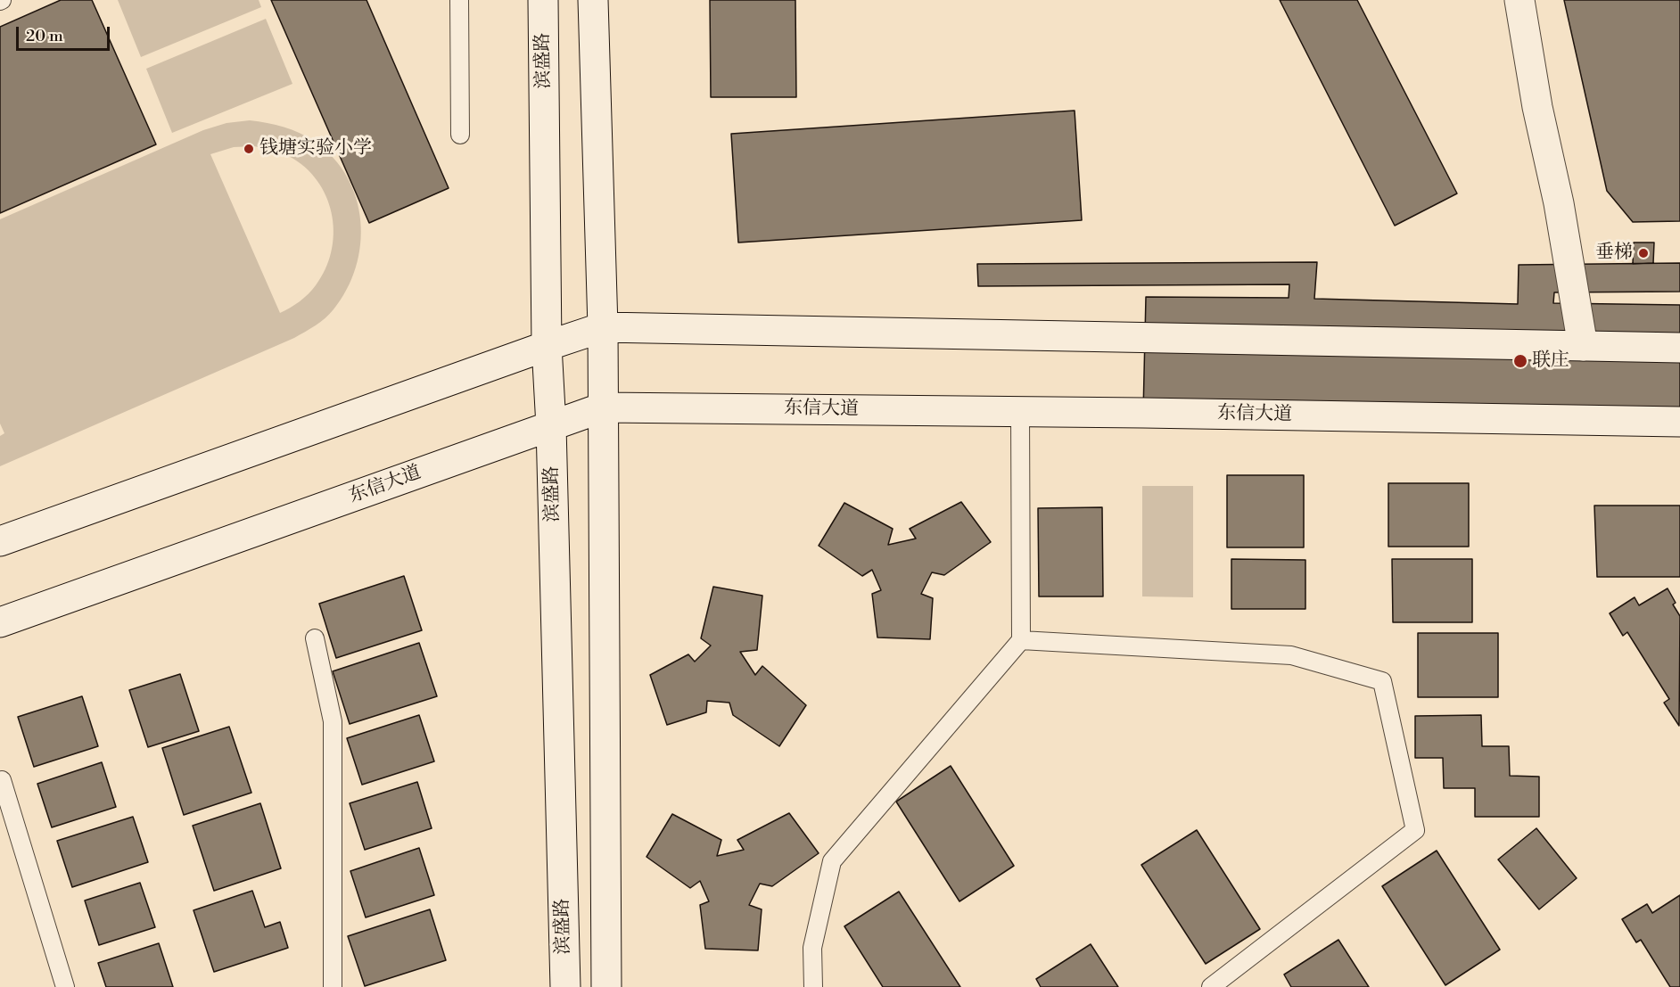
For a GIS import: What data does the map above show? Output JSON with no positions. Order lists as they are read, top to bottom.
{
  "streets": {
    "main road": ["滨盛路", "东信大道"]
  },
  "crossings": [
    ["滨盛路", "东信大道"]
  ],
  "places": ["钱塘实验小学", "垂梯", "联庄"],
  "scale_bar": "20 m"
}
